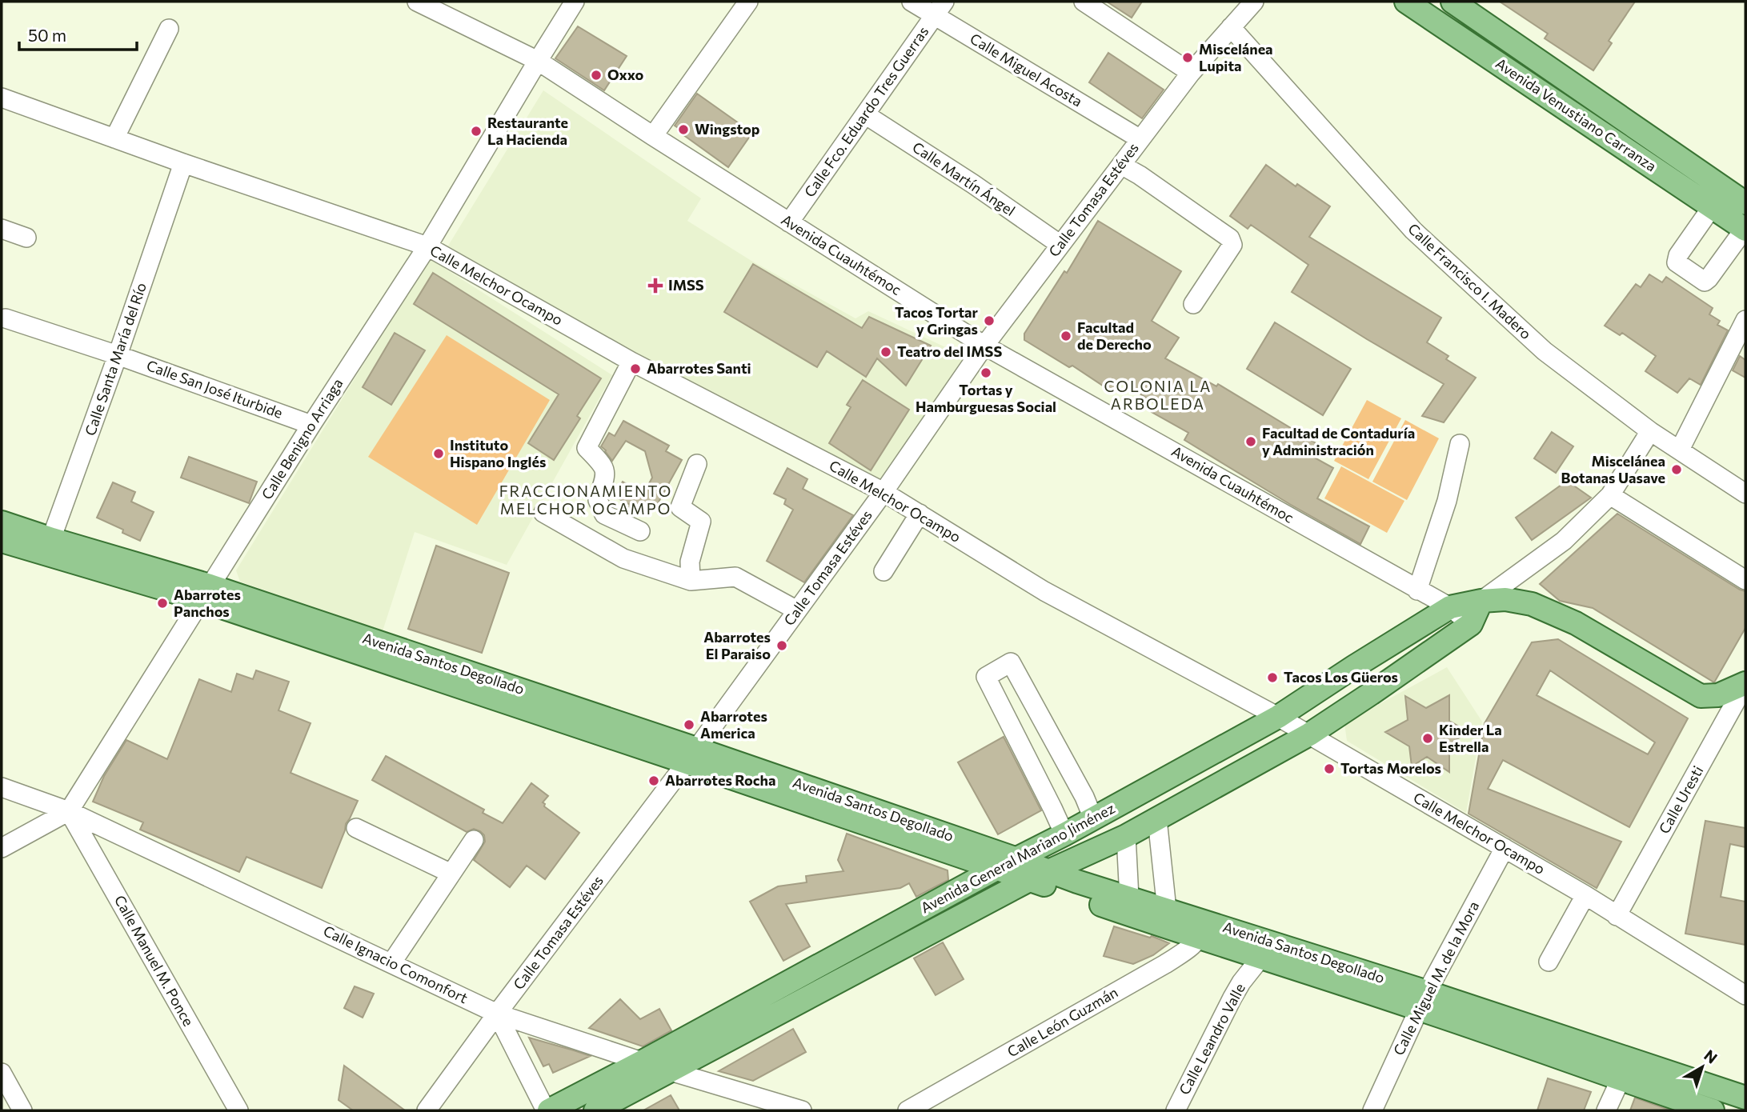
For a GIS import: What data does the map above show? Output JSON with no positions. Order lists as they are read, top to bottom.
{
  "streets": {
    "main road": ["Avenida Venustiano Carranza", "Avenida Santos Degollado", "Avenida General Mariano Jiménez"],
    "street": [
      "Calle Miguel Acosta",
      "Calle Fco. Eduardo Tres Guerras",
      "Calle Martín Ángel",
      "Calle Tomasa Estéves",
      "Avenida Cuauhtémoc",
      "Calle Francisco I. Madero",
      "Calle Melchor Ocampo",
      "Calle Santa María del Río",
      "Calle San José Iturbide",
      "Calle Benigno Arriaga",
      "Calle Uresti",
      "Calle Manuel M. Ponce",
      "Calle Ignacio Comonfort",
      "Calle Miguel M. de la Mora",
      "Calle León Guzmán",
      "Calle Leandro Valle"
    ]
  },
  "crossings": [
    ["Calle Miguel Acosta", "Calle Fco. Eduardo Tres Guerras"],
    ["Calle Miguel Acosta", "Calle Tomasa Estéves"],
    ["Calle Fco. Eduardo Tres Guerras", "Calle Martín Ángel"],
    ["Calle Fco. Eduardo Tres Guerras", "Avenida Cuauhtémoc"],
    ["Calle Martín Ángel", "Calle Tomasa Estéves"],
    ["Calle Tomasa Estéves", "Avenida Cuauhtémoc"],
    ["Calle Tomasa Estéves", "Calle Francisco I. Madero"],
    ["Calle Tomasa Estéves", "Calle Melchor Ocampo"],
    ["Calle Tomasa Estéves", "Avenida Santos Degollado"],
    ["Calle Tomasa Estéves", "Calle Ignacio Comonfort"],
    ["Avenida Cuauhtémoc", "Calle Benigno Arriaga"],
    ["Avenida Cuauhtémoc", "Avenida General Mariano Jiménez"],
    ["Calle Francisco I. Madero", "Avenida General Mariano Jiménez"],
    ["Calle Melchor Ocampo", "Calle Santa María del Río"],
    ["Calle Melchor Ocampo", "Calle Benigno Arriaga"],
    ["Calle Melchor Ocampo", "Calle Uresti"],
    ["Calle Melchor Ocampo", "Avenida General Mariano Jiménez"],
    ["Calle Melchor Ocampo", "Calle Miguel M. de la Mora"],
    ["Calle Santa María del Río", "Calle San José Iturbide"],
    ["Calle Santa María del Río", "Avenida Santos Degollado"],
    ["Calle San José Iturbide", "Calle Benigno Arriaga"],
    ["Calle Benigno Arriaga", "Avenida Santos Degollado"],
    ["Calle Benigno Arriaga", "Calle Manuel M. Ponce"],
    ["Calle Benigno Arriaga", "Calle Ignacio Comonfort"],
    ["Avenida Santos Degollado", "Avenida General Mariano Jiménez"],
    ["Avenida Santos Degollado", "Calle Miguel M. de la Mora"],
    ["Avenida Santos Degollado", "Calle León Guzmán"],
    ["Avenida Santos Degollado", "Calle Leandro Valle"],
    ["Avenida General Mariano Jiménez", "Calle Ignacio Comonfort"],
    ["Calle Manuel M. Ponce", "Calle Ignacio Comonfort"]
  ],
  "districts": ["COLONIA LA ARBOLEDA", "FRACCIONAMIENTO MELCHOR OCAMPO"],
  "places": {
    "other": [
      "Miscelánea Lupita",
      "Oxxo",
      "Wingstop",
      "Restaurante La Hacienda",
      "Tacos Tortar y Gringas",
      "Facultad de Derecho",
      "Teatro del IMSS",
      "Abarrotes Santi",
      "Tortas y Hamburguesas Social",
      "Facultad de Contaduría y Administración",
      "Instituto Hispano Inglés",
      "Miscelánea Botanas Uasave",
      "Abarrotes Panchos",
      "Abarrotes El Paraiso",
      "Tacos Los Güeros",
      "Abarrotes America",
      "Kinder La Estrella",
      "Tortas Morelos",
      "Abarrotes Rocha"
    ],
    "health": ["IMSS"]
  },
  "scale_bar": "50 m",
  "north": "top right"
}
